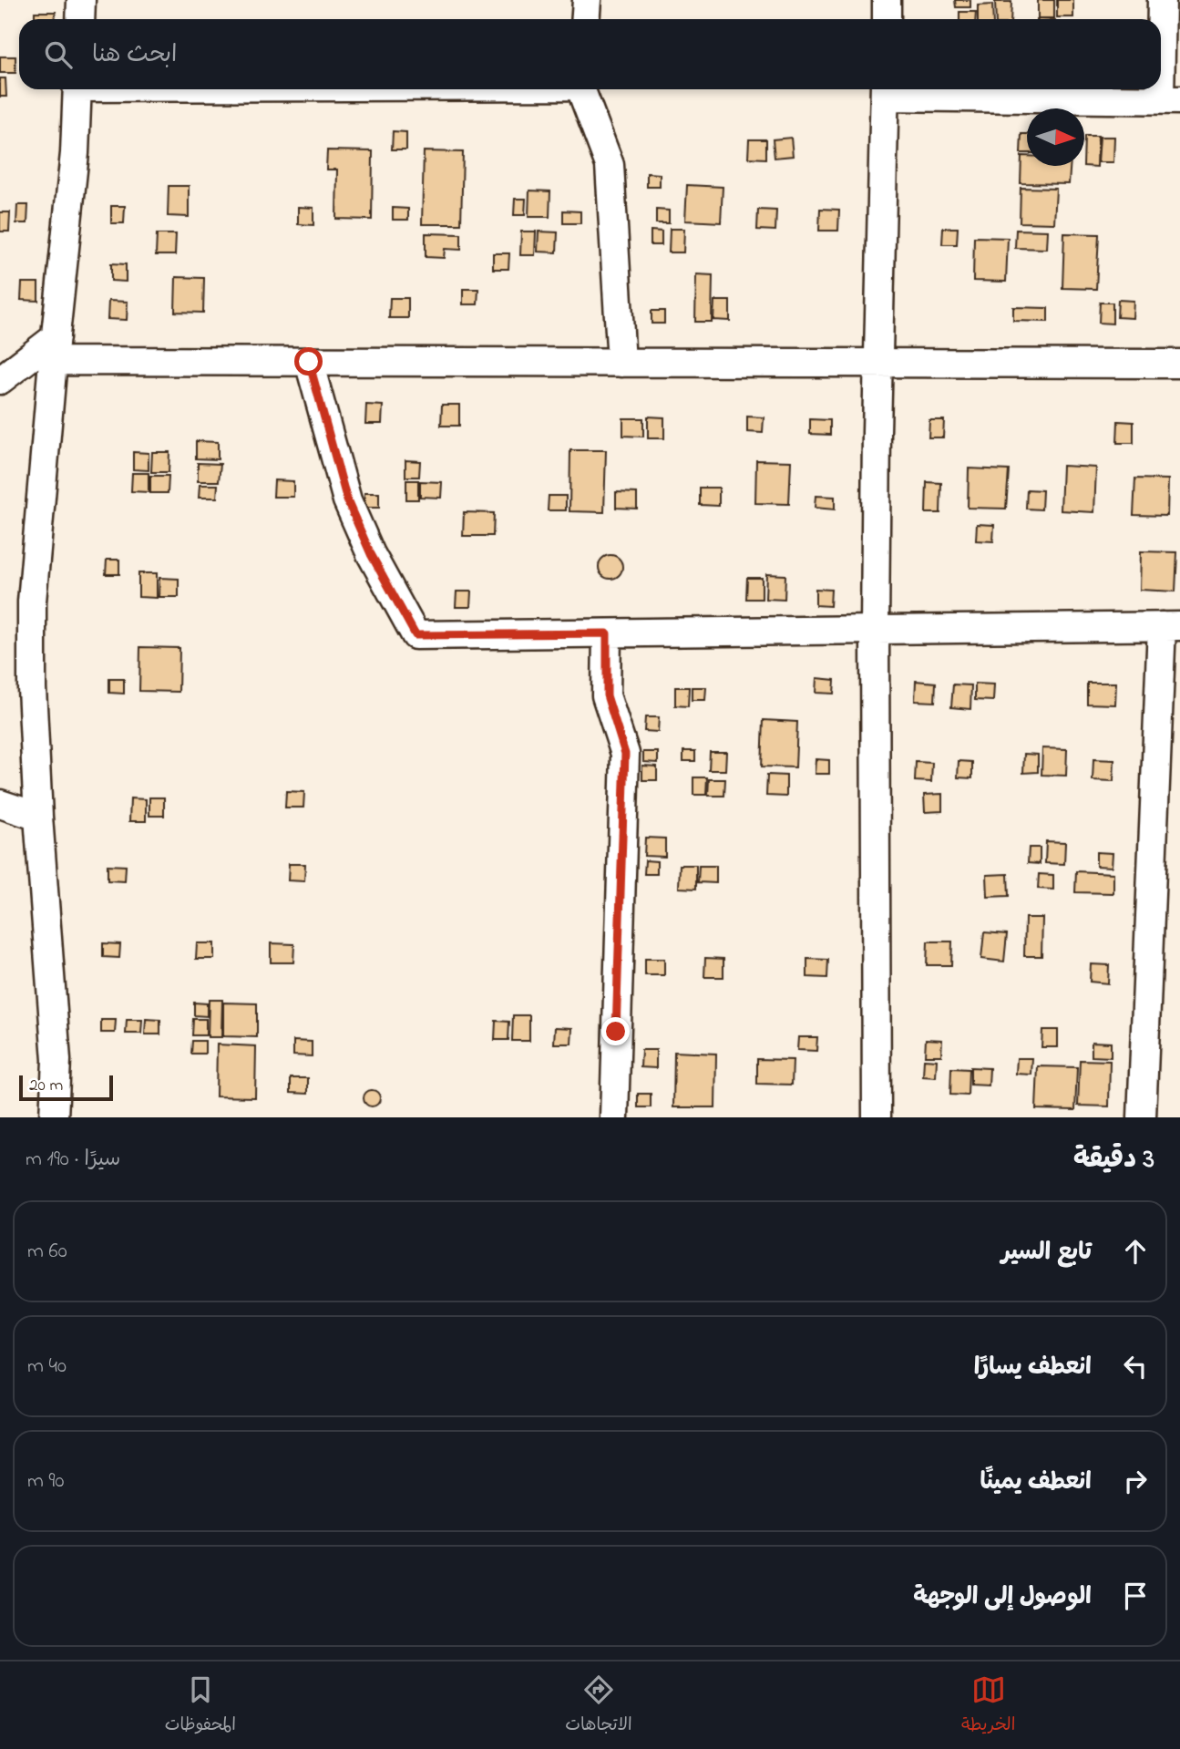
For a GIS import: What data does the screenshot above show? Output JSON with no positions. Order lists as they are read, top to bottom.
{
  "scale_bar": "20 m",
  "north": "right",
  "page": {
    "search": "ابحث هنا",
    "scale": "20 m",
    "heading": ["3 دقيقة", "سيرًا · 190 m"],
    "list": [
      ["تابع السير", "60 m"],
      ["انعطف يسارًا", "40 m"],
      ["انعطف يمينًا", "90 m"],
      "الوصول إلى الوجهة"
    ],
    "nav": ["الخريطة", "الاتجاهات", "المحفوظات"]
  }
}
